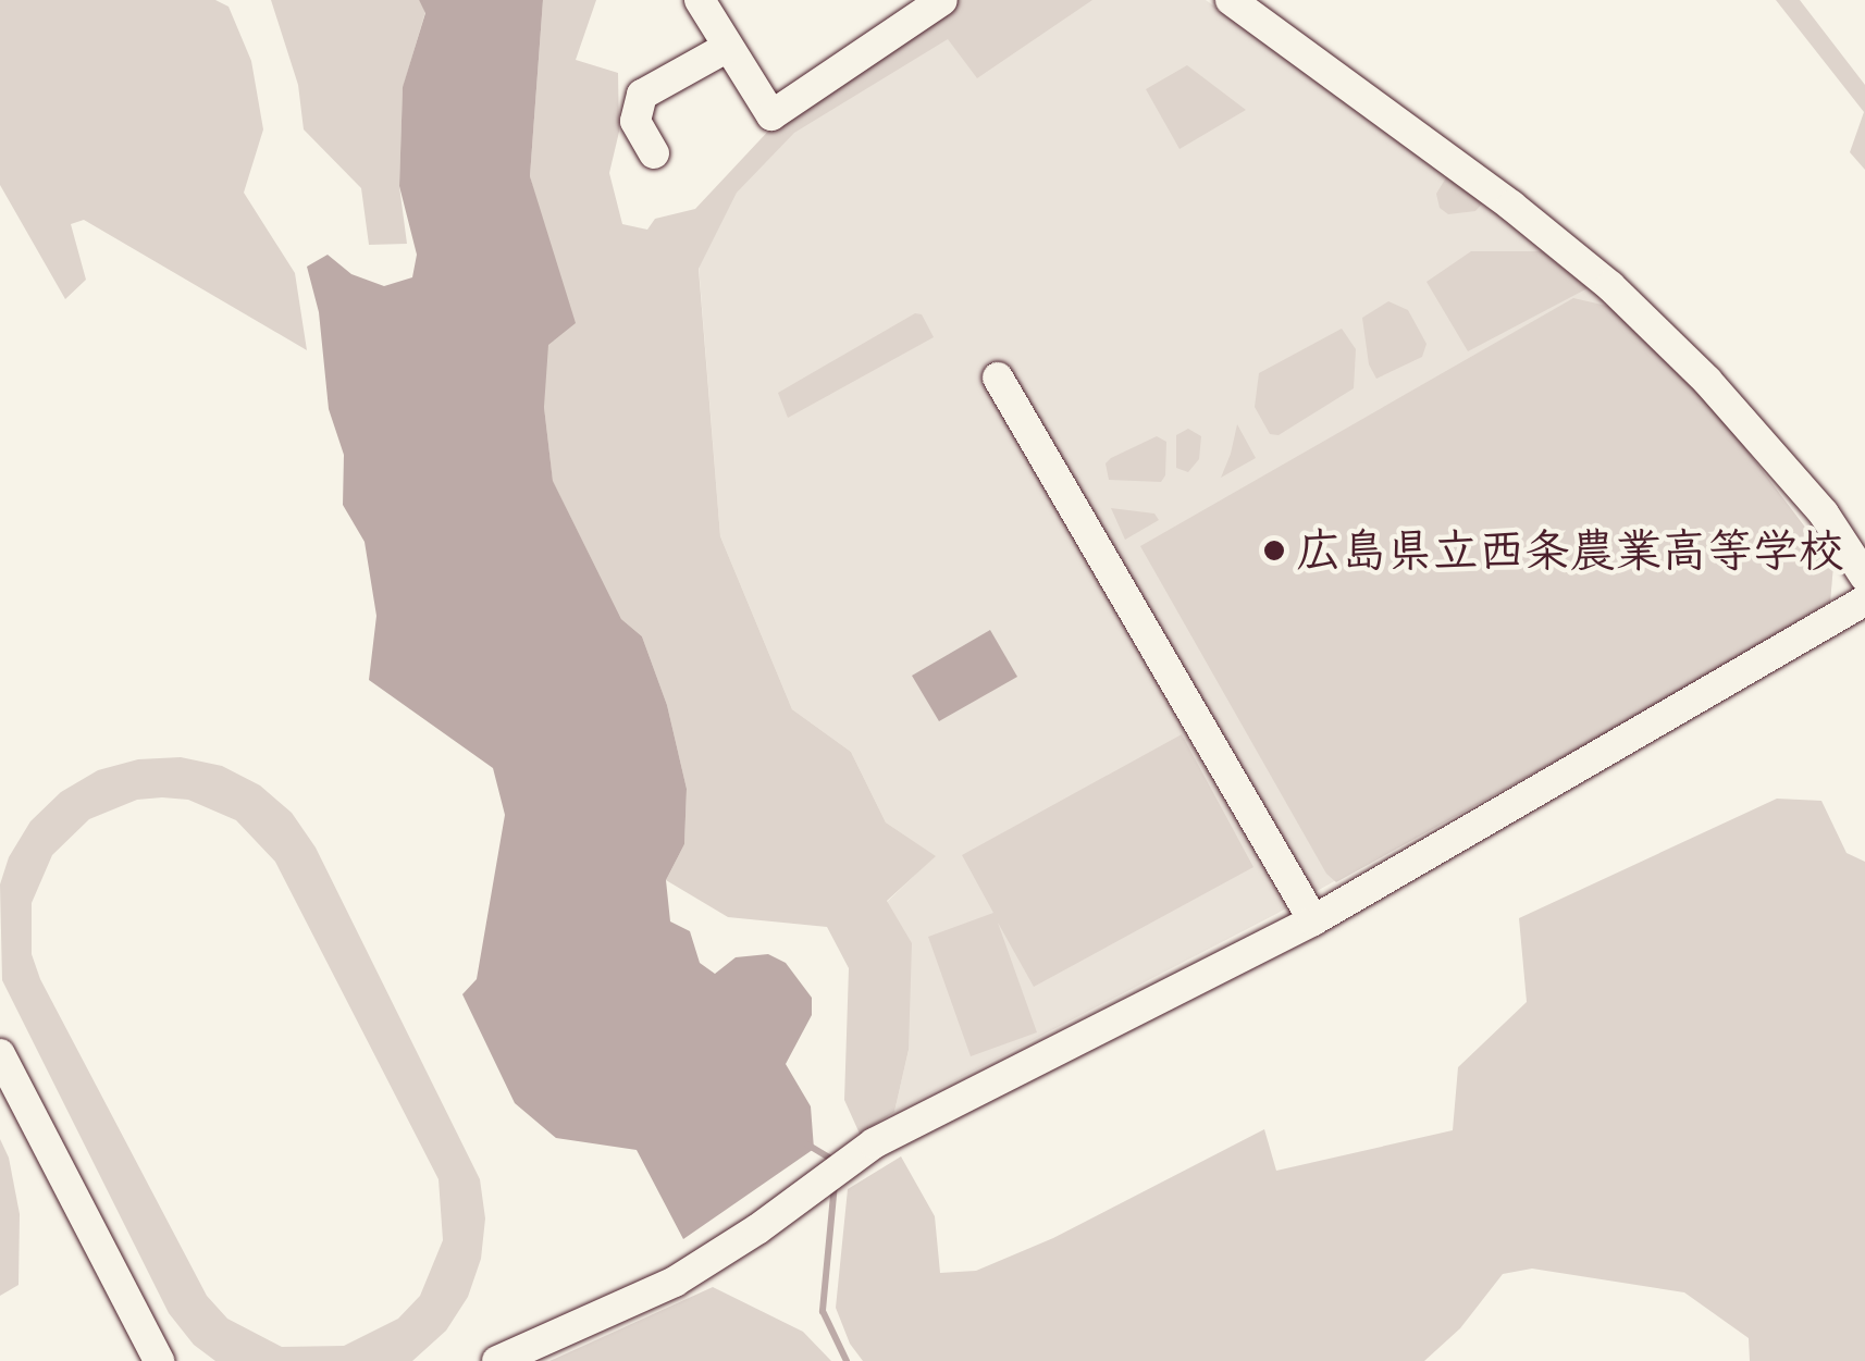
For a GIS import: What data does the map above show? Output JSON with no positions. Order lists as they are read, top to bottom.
{
  "places": ["広島県立西条農業高等学校"]
}
